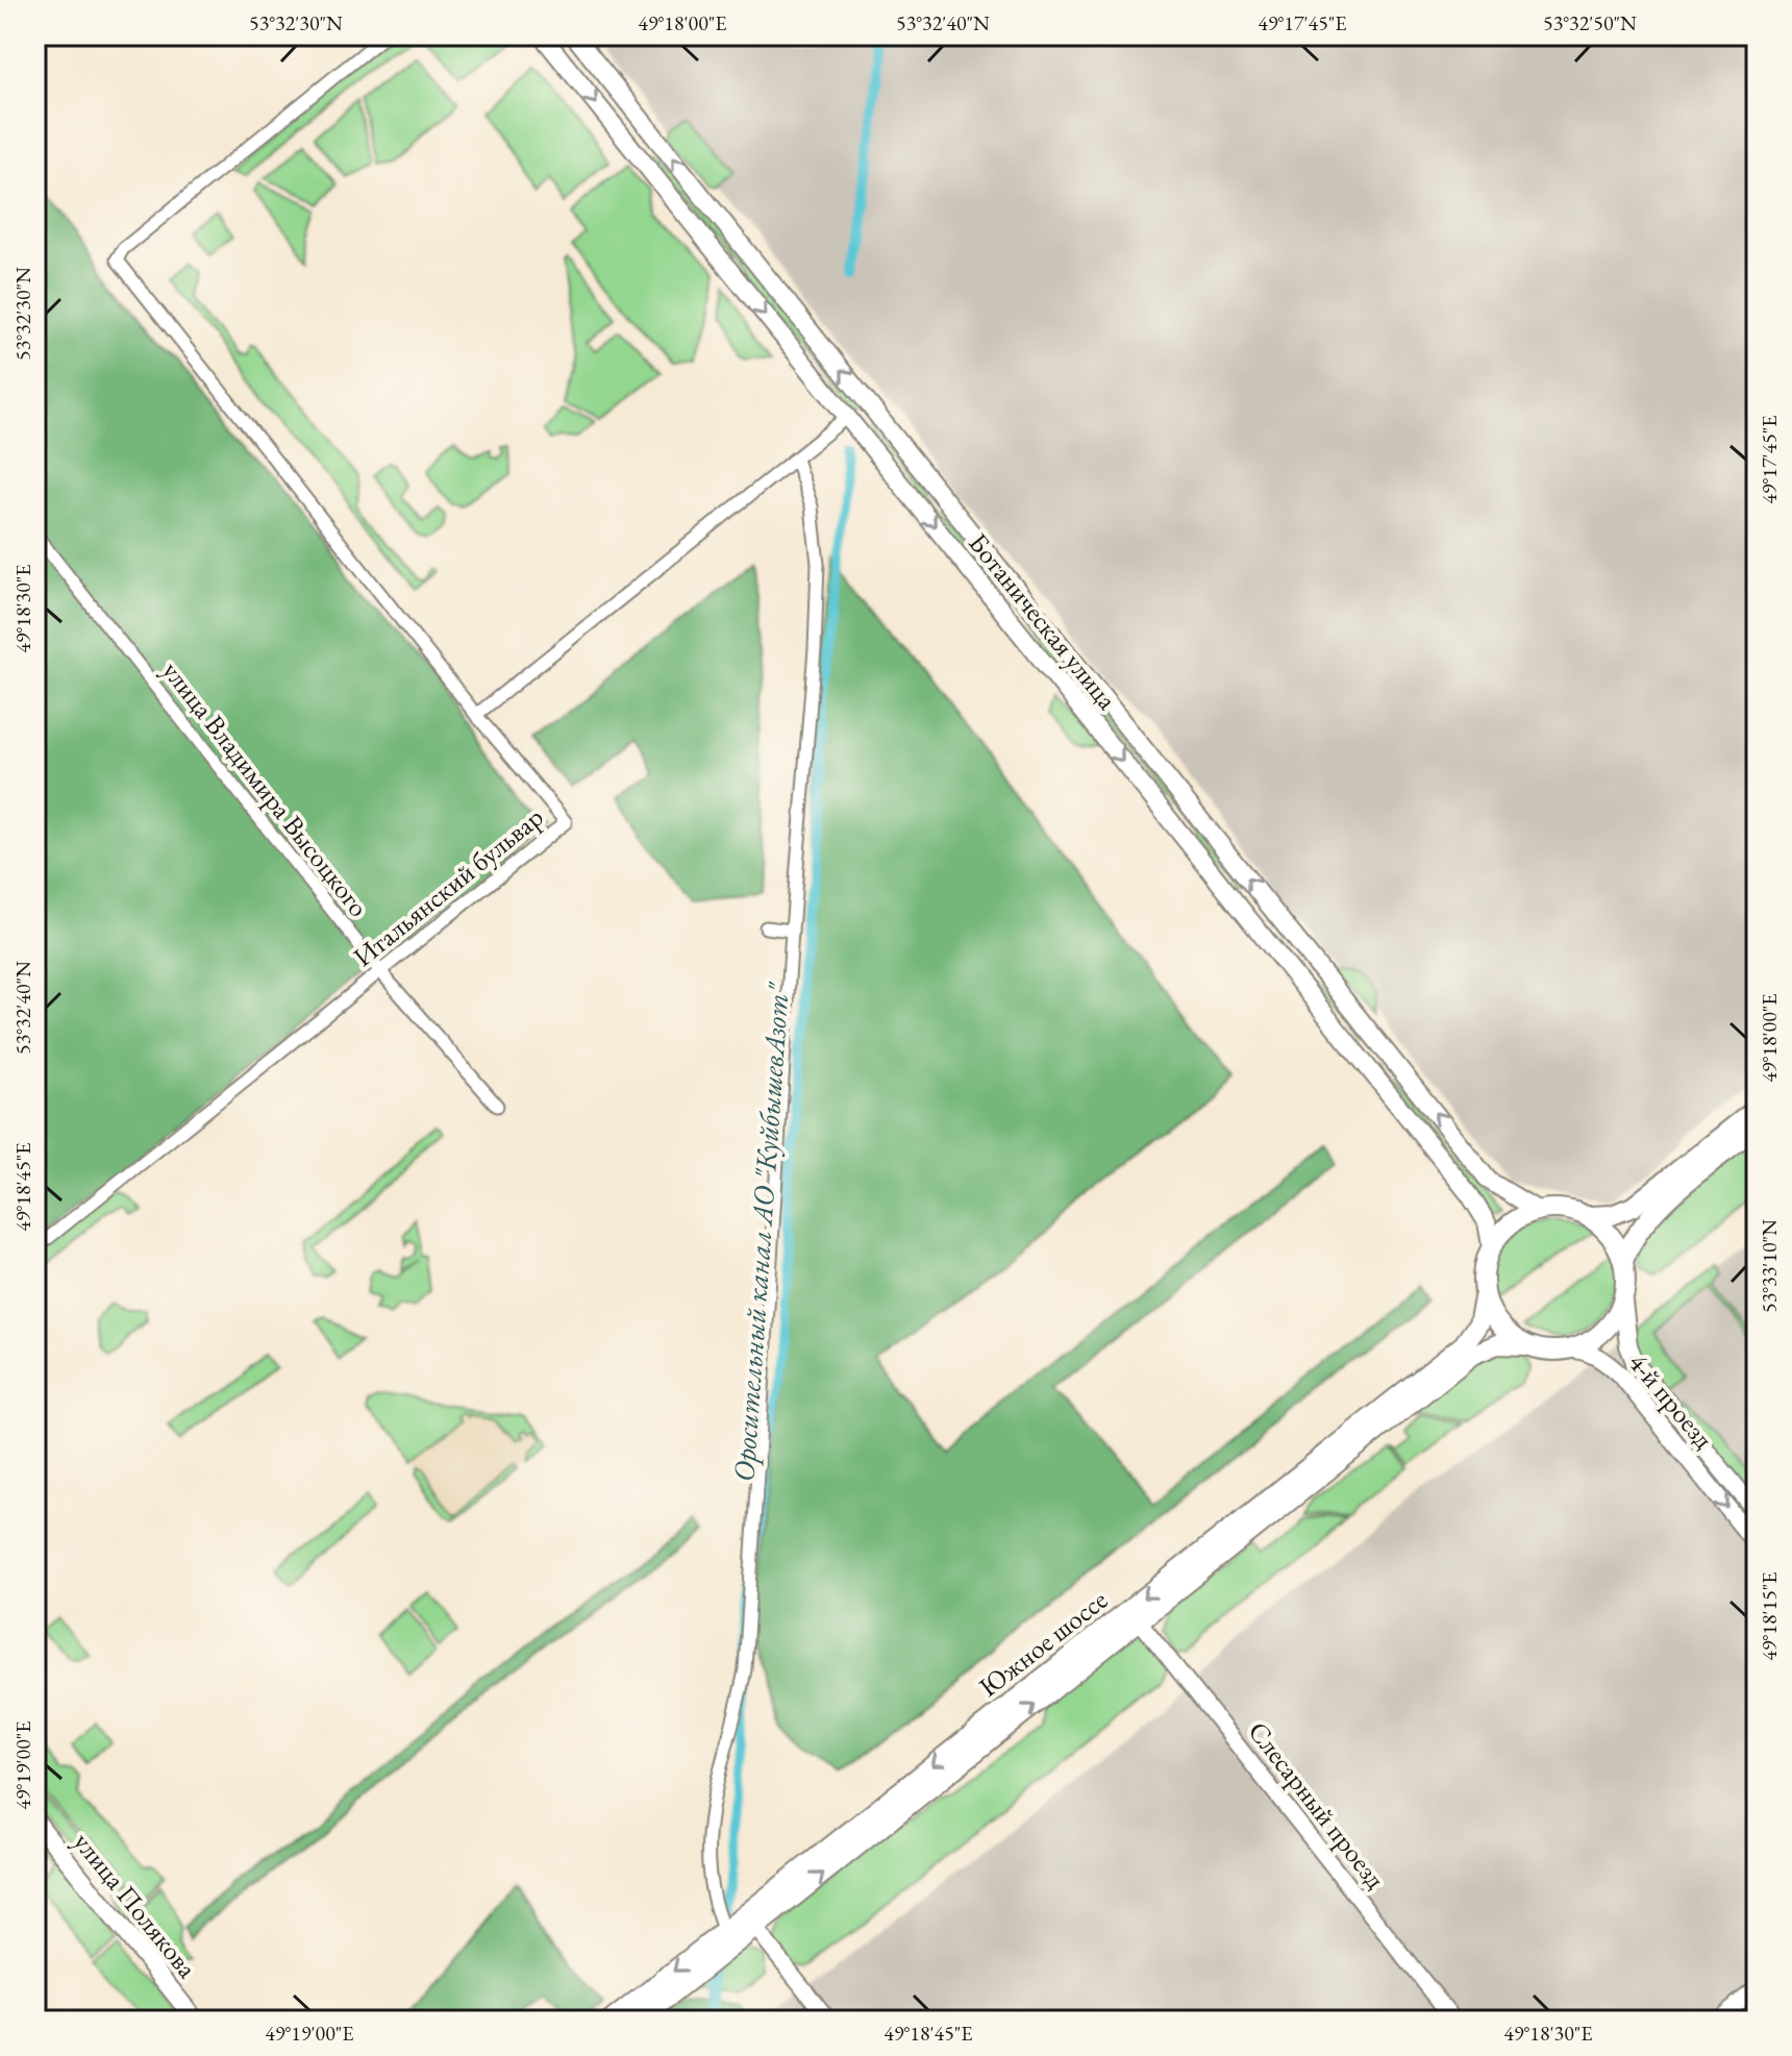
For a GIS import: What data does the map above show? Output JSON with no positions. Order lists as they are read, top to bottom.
{
  "streets": {
    "main road": [
      "Ботаническая улица",
      "4-й проезд",
      "Южное шоссе",
      "улица Полякова"
    ],
    "street": ["улица Владимира Высоцкого", "Итальянский бульвар", "Слесарный проезд"]
  },
  "crossings": [
    ["Ботаническая улица", "4-й проезд"],
    ["Ботаническая улица", "Южное шоссе"],
    ["улица Владимира Высоцкого", "Итальянский бульвар"],
    ["4-й проезд", "Южное шоссе"],
    ["Южное шоссе", "Слесарный проезд"]
  ],
  "water": ["Оросительный канал АО \"КуйбышевАзот\""],
  "coordinates": [
    "53°32'30\"N",
    "49°18'00\"E",
    "53°32'40\"N",
    "49°17'45\"E",
    "53°32'50\"N",
    "49°18'30\"E",
    "49°18'45\"E",
    "53°33'10\"N",
    "49°18'15\"E",
    "49°19'00\"E"
  ]
}
